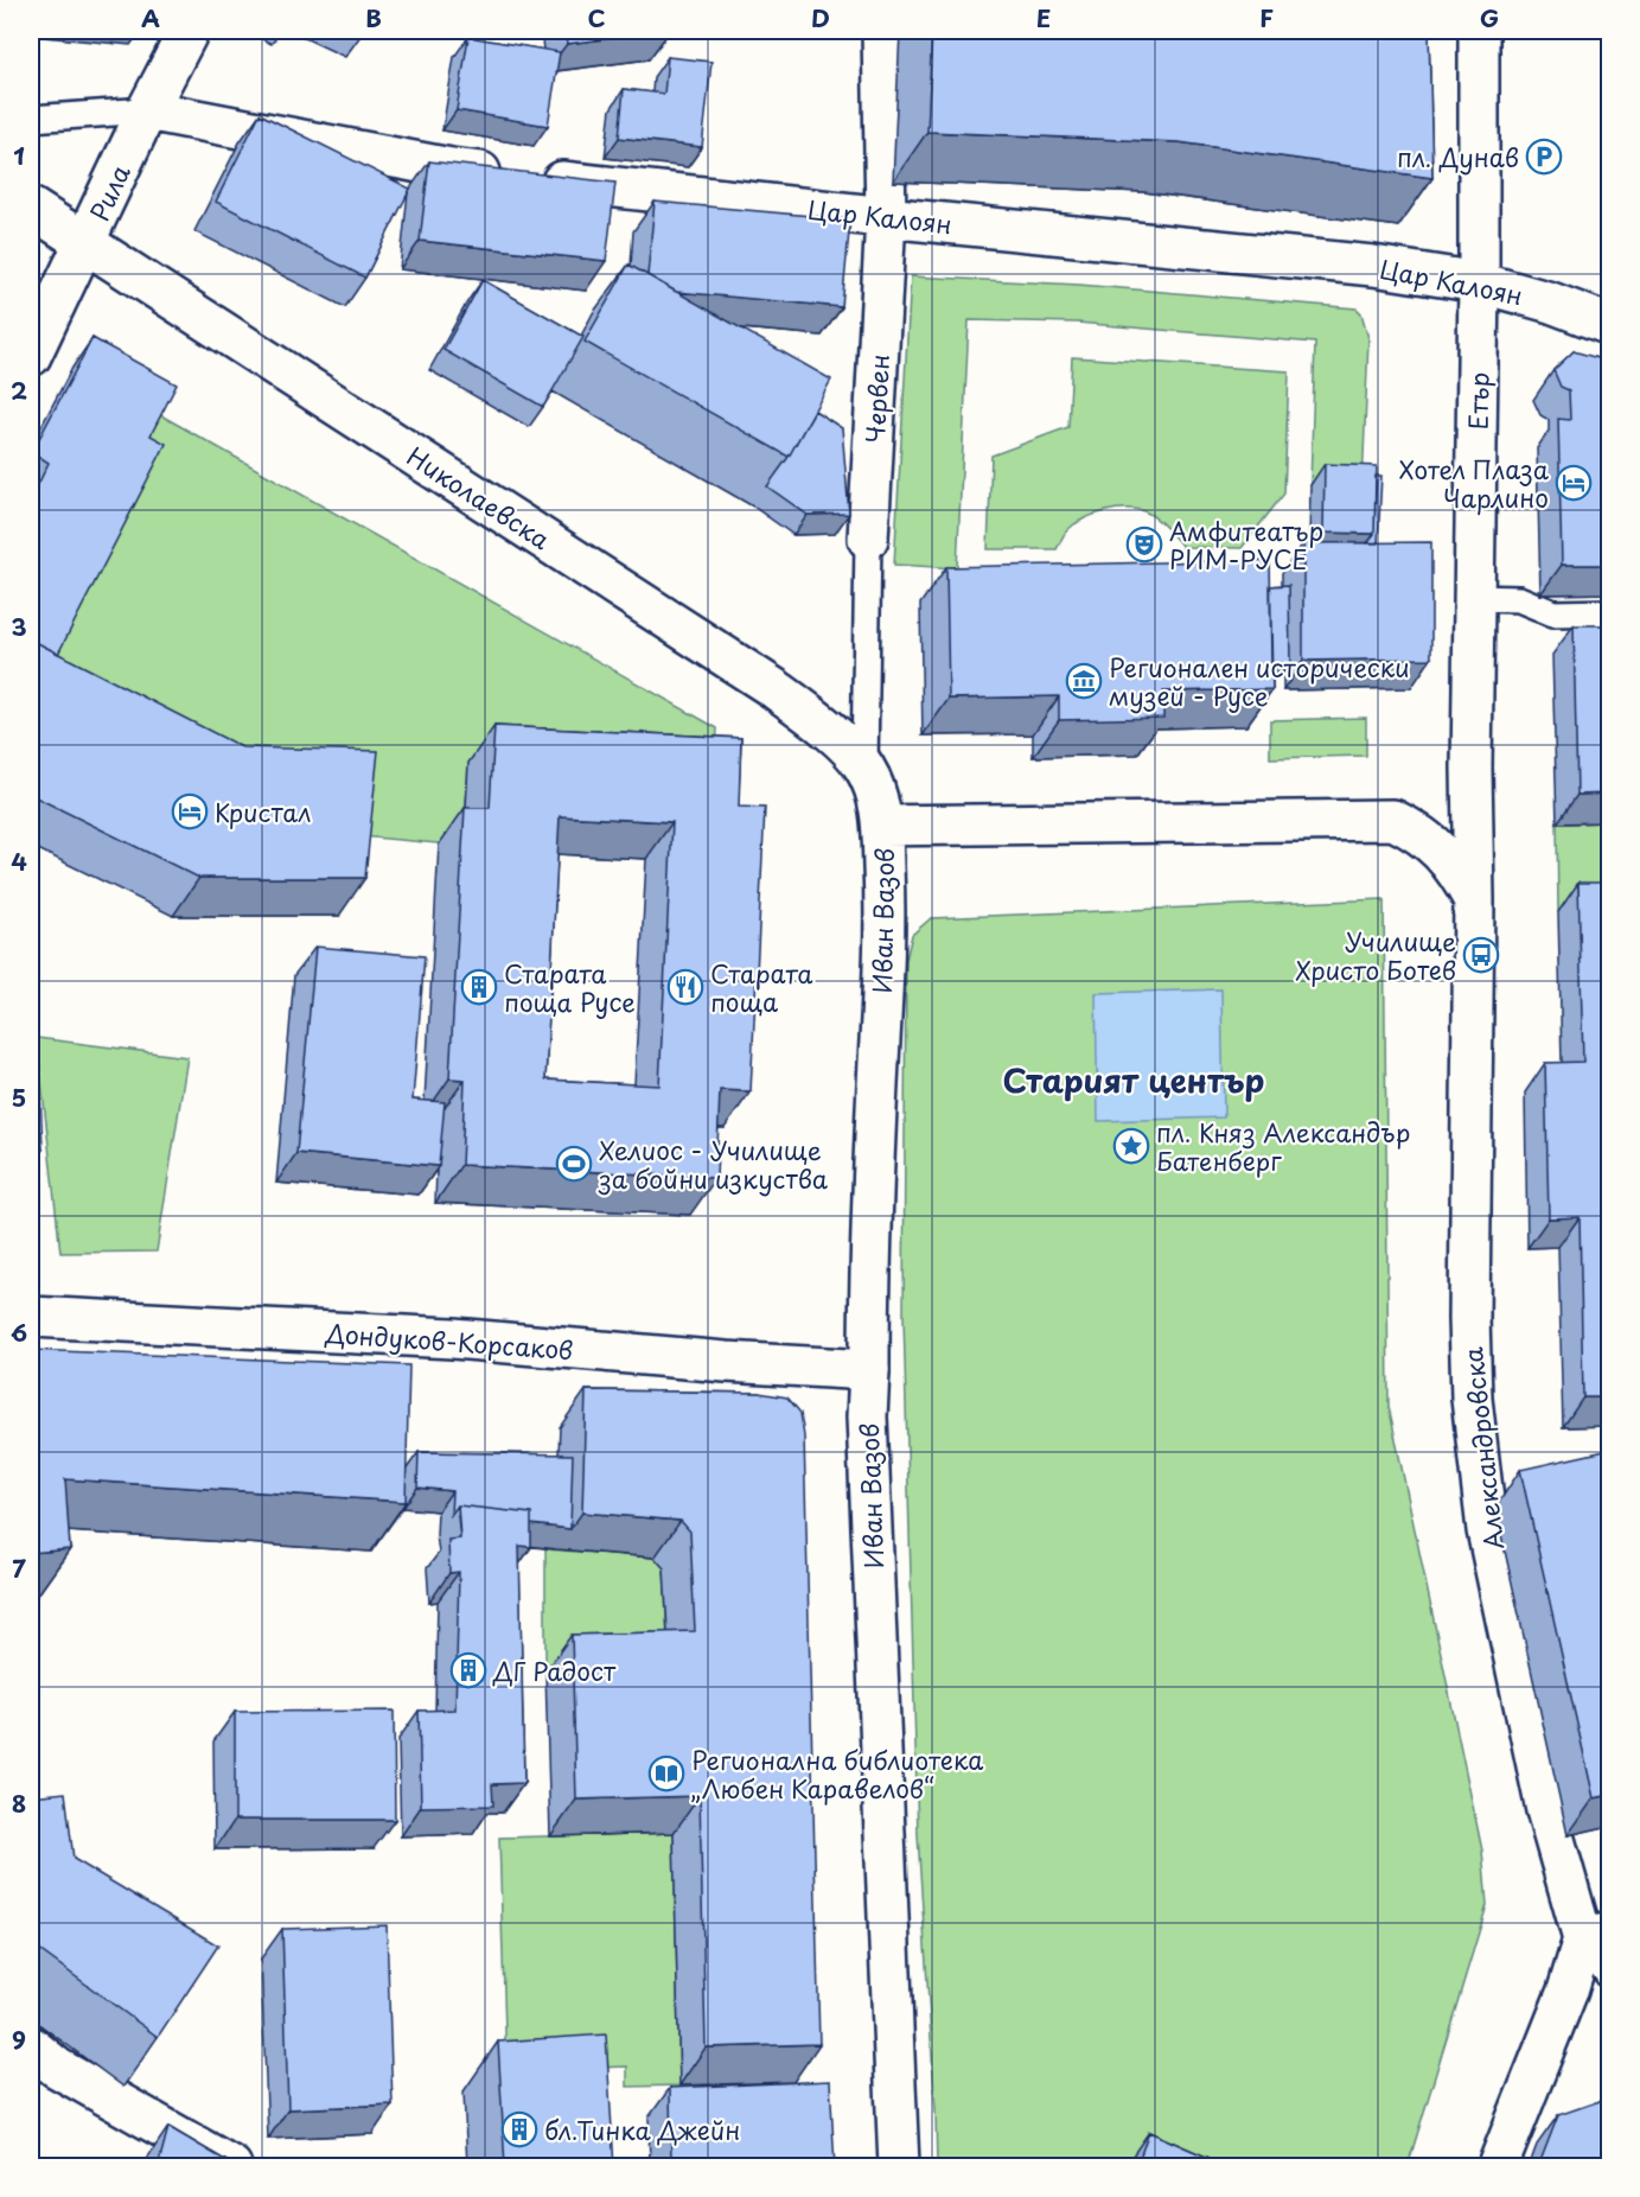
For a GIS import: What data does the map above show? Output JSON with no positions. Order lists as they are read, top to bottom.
{
  "streets": {
    "street": [
      "Рила",
      "Цар Калоян",
      "Червен",
      "Етър",
      "Николаевска",
      "Иван Вазов",
      "Дондуков-Корсаков",
      "Александровска"
    ]
  },
  "crossings": [
    ["Рила", "Цар Калоян"],
    ["Рила", "Николаевска"],
    ["Цар Калоян", "Червен"],
    ["Цар Калоян", "Етър"],
    ["Червен", "Николаевска"],
    ["Етър", "Александровска"],
    ["Николаевска", "Иван Вазов"],
    ["Иван Вазов", "Дондуков-Корсаков"]
  ],
  "districts": ["Старият център"],
  "places": {
    "parking": ["пл. Дунав"],
    "hotel": ["Хотел Плаза Чарлино", "Кристал"],
    "theatre": ["Амфитеатър РИМ-РУСЕ"],
    "museum": ["Регионален исторически музей - Русе"],
    "bus stop": ["Училище Христо Ботев"],
    "building": ["Старата поща Русе", "ДГ Радост", "бл.Тинка Джейн"],
    "restaurant": ["Старата поща"],
    "place": ["пл. Княз Александър Батенберг"],
    "sports": ["Хелиос - Училище за бойни изкуства"],
    "library": ["Регионална библиотека „Любен Каравелов“"]
  },
  "grid": {
    "columns": [
      "A",
      "B",
      "C",
      "D",
      "E",
      "F",
      "G"
    ],
    "rows": [
      "1",
      "2",
      "3",
      "4",
      "5",
      "6",
      "7",
      "8",
      "9"
    ]
  }
}
